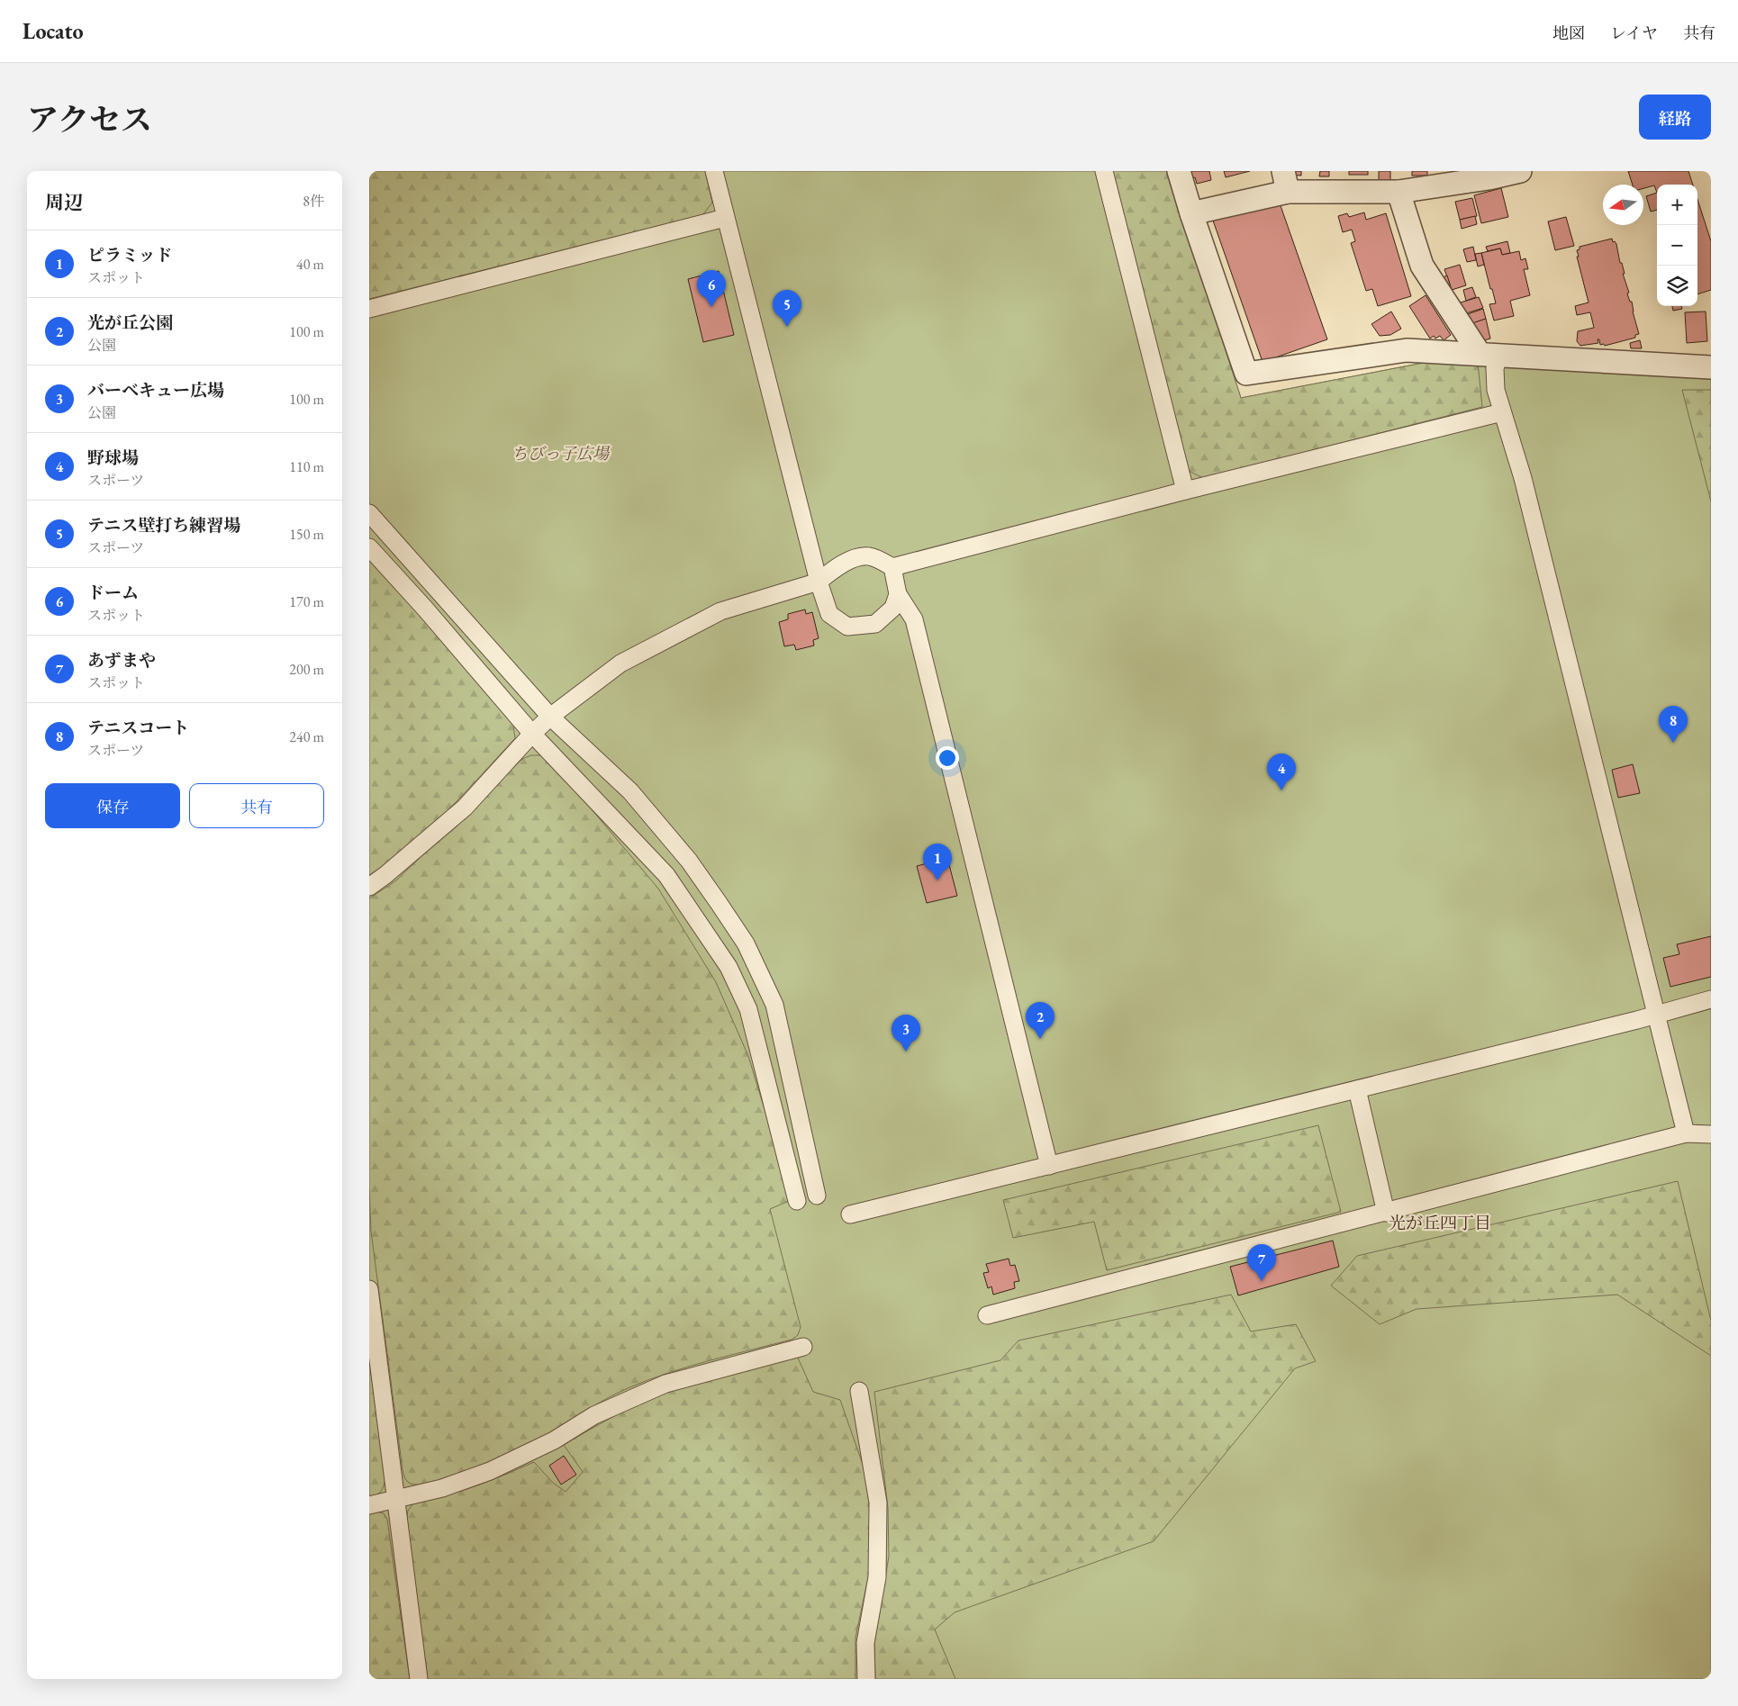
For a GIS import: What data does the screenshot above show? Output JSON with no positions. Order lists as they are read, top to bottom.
{
  "districts": ["光が丘四丁目"],
  "parks": ["ちびっ子広場"],
  "north": "left",
  "page": {
    "header": "Locato",
    "nav": ["地図", "レイヤ", "共有"],
    "title": "アクセス",
    "buttons": [
      "経路",
      ["保存", "共有"]
    ],
    "heading": ["周辺", "8件"],
    "map_buttons": ["+", "−"],
    "list": [
      {
        "mark": "1",
        "name": "ピラミッド",
        "note": "スポット",
        "value": "40 m"
      },
      {
        "mark": "2",
        "name": "光が丘公園",
        "note": "公園",
        "value": "100 m"
      },
      {
        "mark": "3",
        "name": "バーベキュー広場",
        "note": "公園",
        "value": "100 m"
      },
      {
        "mark": "4",
        "name": "野球場",
        "note": "スポーツ",
        "value": "110 m"
      },
      {
        "mark": "5",
        "name": "テニス壁打ち練習場",
        "note": "スポーツ",
        "value": "150 m"
      },
      {
        "mark": "6",
        "name": "ドーム",
        "note": "スポット",
        "value": "170 m"
      },
      {
        "mark": "7",
        "name": "あずまや",
        "note": "スポット",
        "value": "200 m"
      },
      {
        "mark": "8",
        "name": "テニスコート",
        "note": "スポーツ",
        "value": "240 m"
      }
    ],
    "pins": [
      "6",
      "5",
      "8",
      "4",
      "1",
      "2",
      "3",
      "7"
    ]
  }
}
